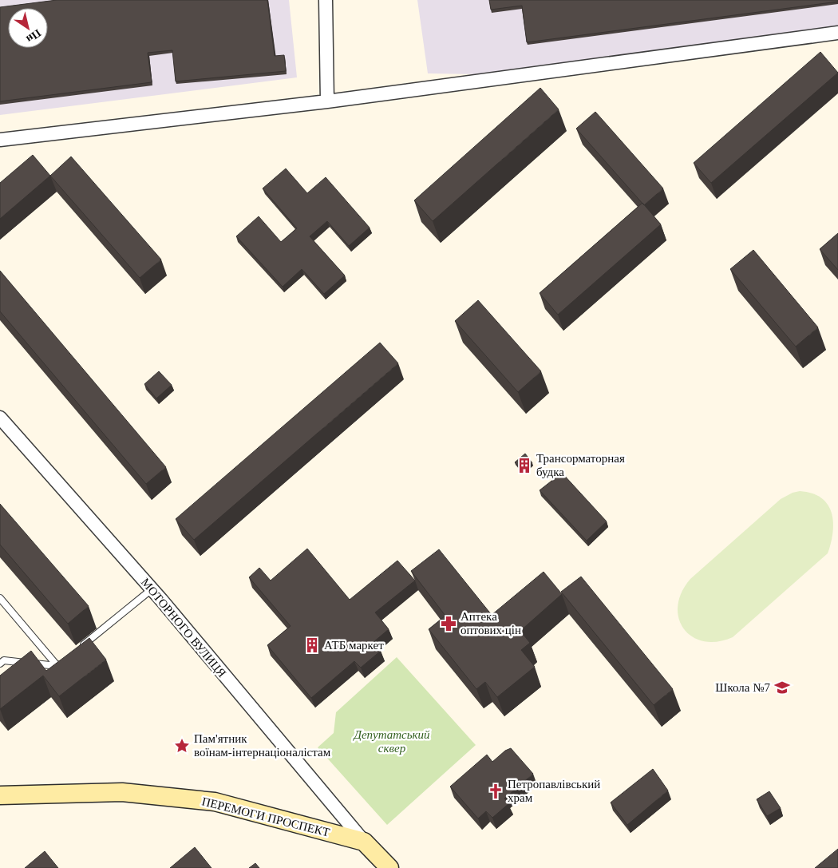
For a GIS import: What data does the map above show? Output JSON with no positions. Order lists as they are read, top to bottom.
{
  "streets": {
    "street": ["МОТОРНОГО ВУЛИЦЯ", "ПЕРЕМОГИ ПРОСПЕКТ"]
  },
  "crossings": [
    ["МОТОРНОГО ВУЛИЦЯ", "ПЕРЕМОГИ ПРОСПЕКТ"]
  ],
  "parks": ["Депутатський сквер"],
  "places": {
    "building": ["Трансорматорная будка", "АТБ маркет"],
    "pharmacy": ["Аптека оптових цін"],
    "school or university": ["Школа №7"],
    "place": ["Пам'ятник воїнам-інтернаціоналістам"],
    "church": ["Петропавлівський храм"]
  },
  "north": "bottom right"
}
